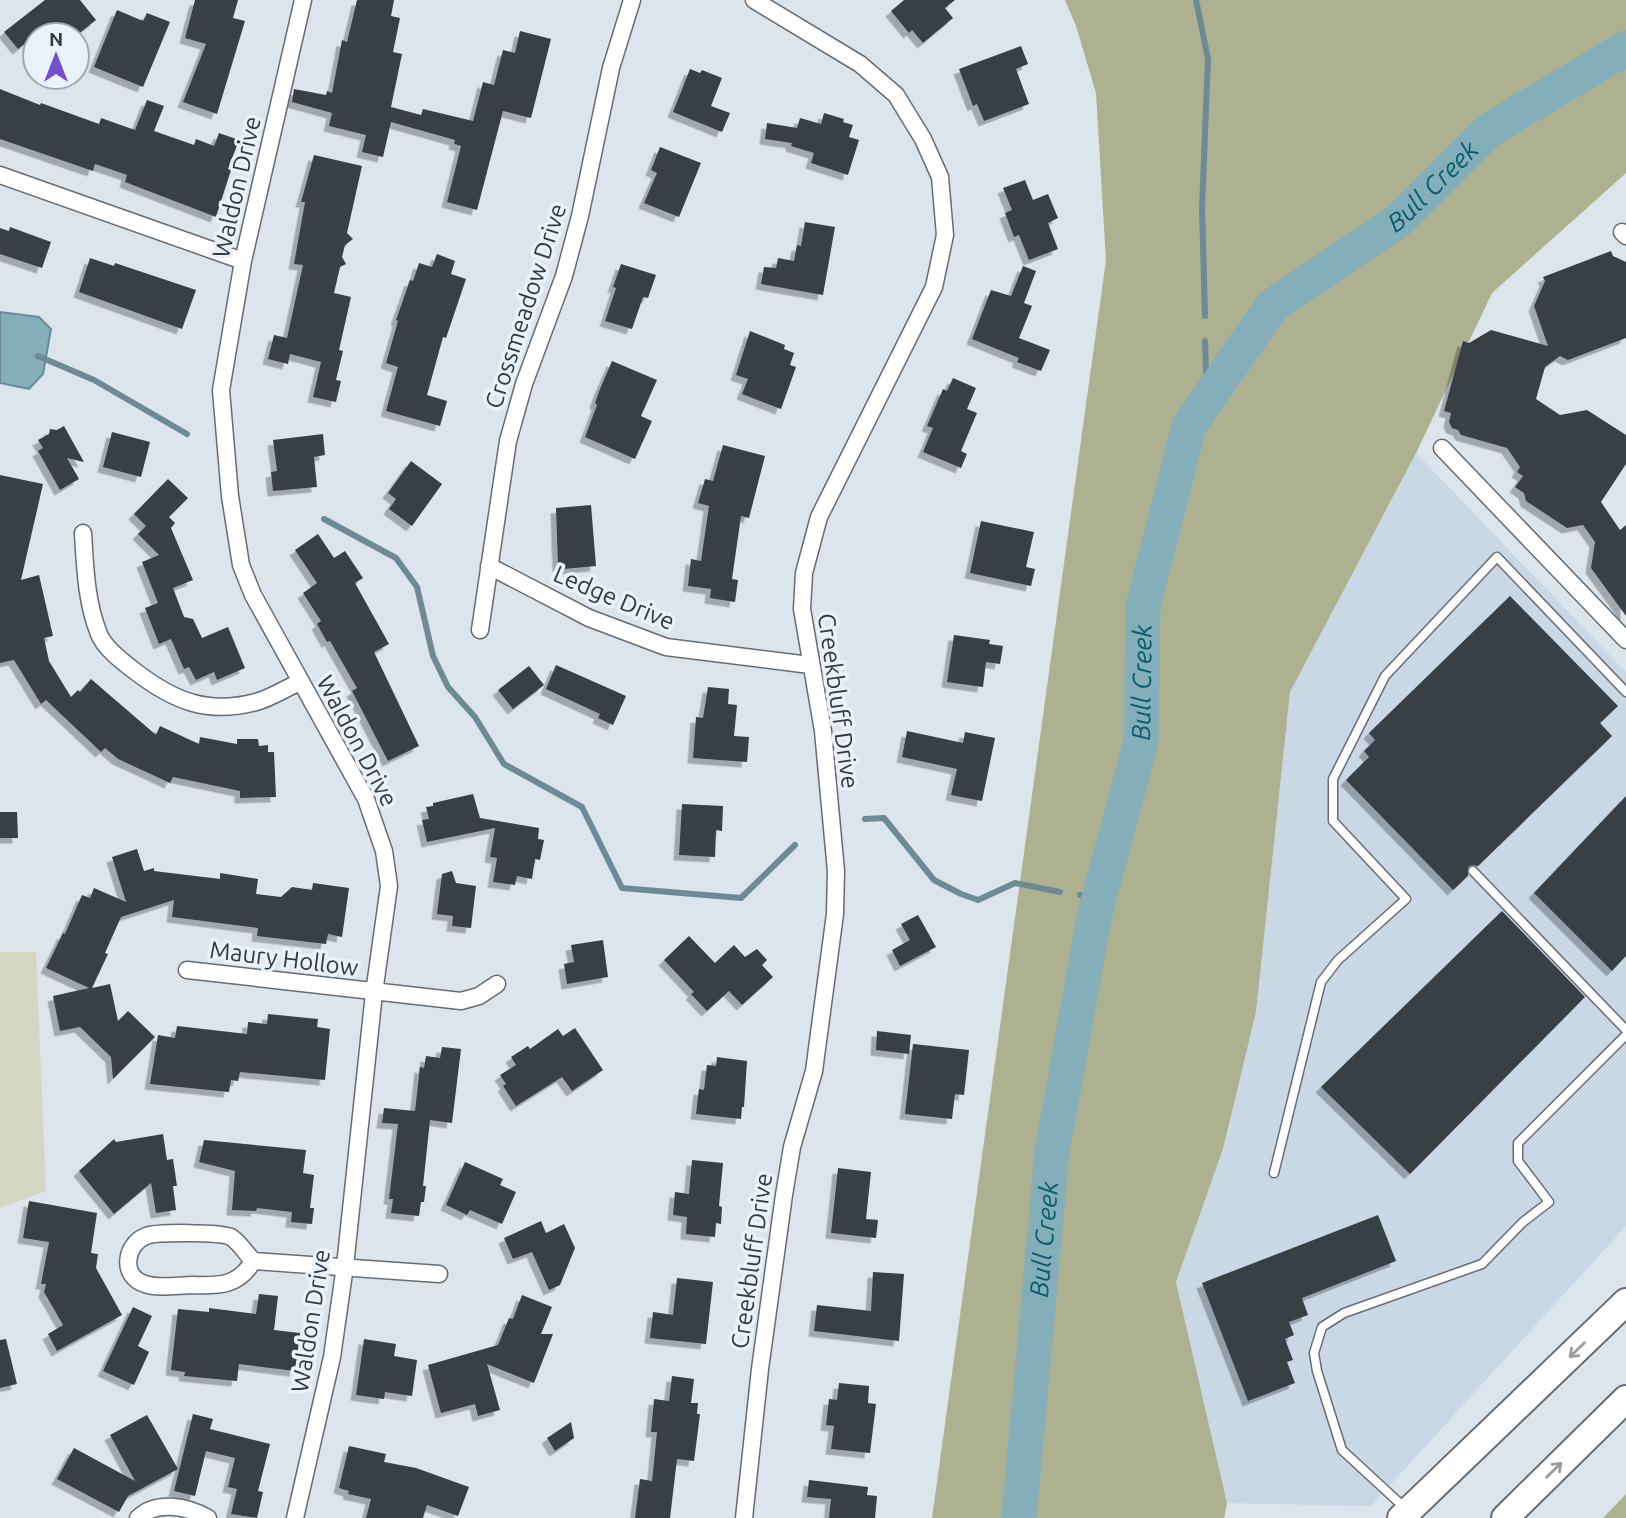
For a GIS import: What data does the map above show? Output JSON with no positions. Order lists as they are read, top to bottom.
{
  "streets": {
    "street": [
      "Waldon Drive",
      "Crossmeadow Drive",
      "Ledge Drive",
      "Creekbluff Drive",
      "Maury Hollow"
    ]
  },
  "crossings": [
    ["Waldon Drive", "Maury Hollow"],
    ["Crossmeadow Drive", "Ledge Drive"],
    ["Ledge Drive", "Creekbluff Drive"]
  ],
  "water": ["Bull Creek"],
  "north": "top"
}
